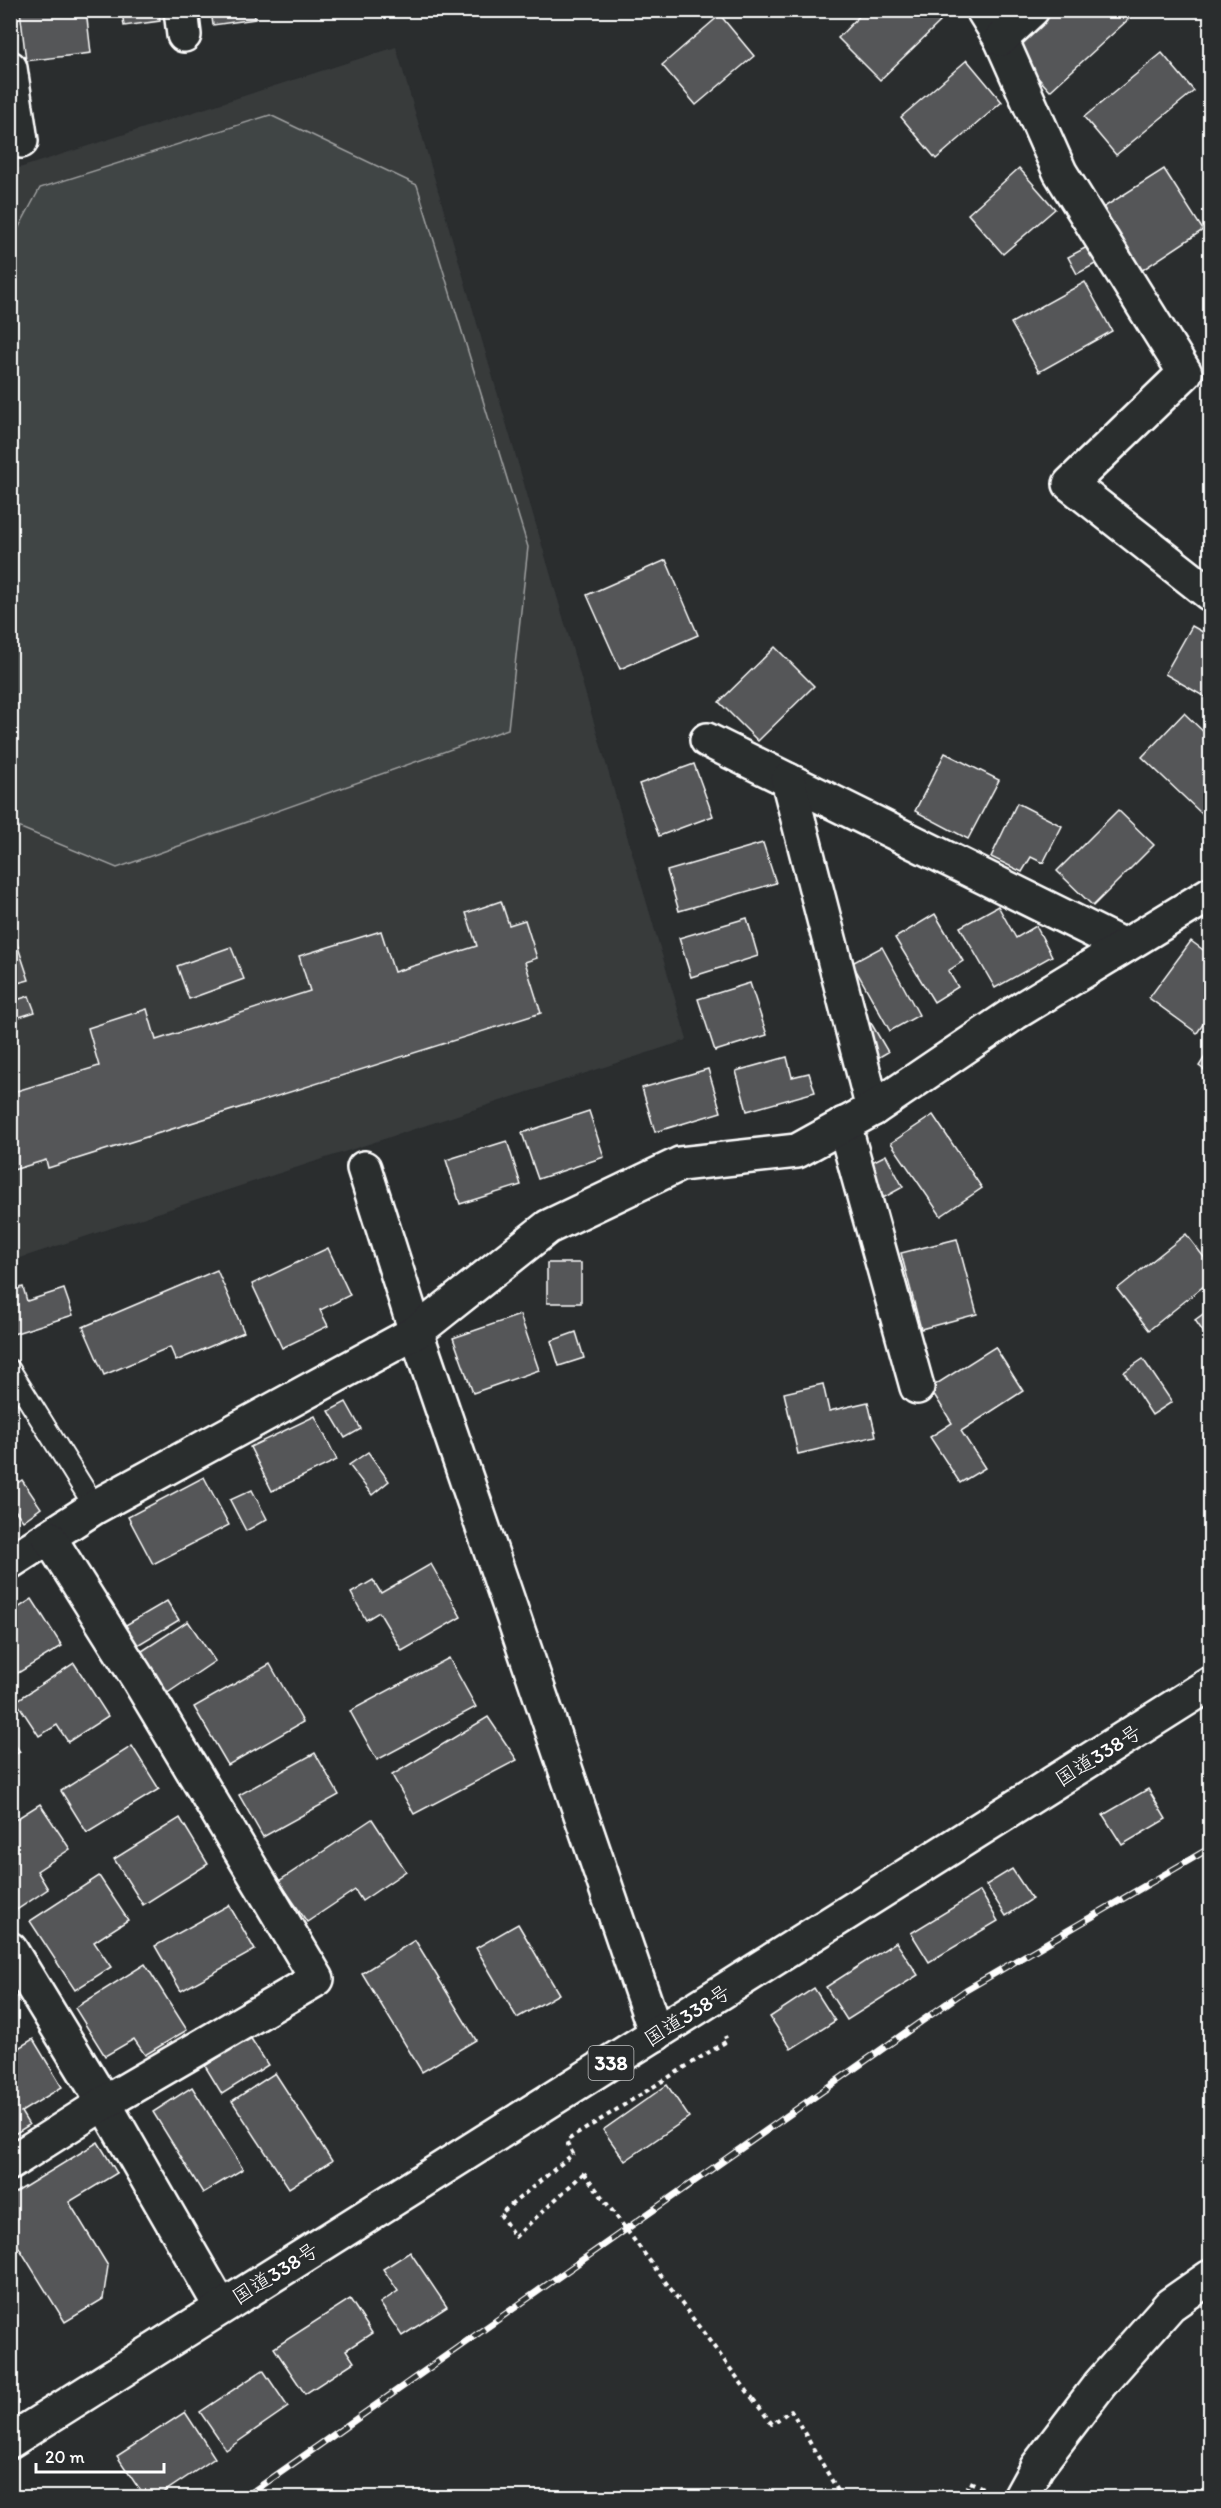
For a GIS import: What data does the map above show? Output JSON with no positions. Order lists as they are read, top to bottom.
{
  "streets": {
    "main road": ["国道338号", "338"]
  },
  "scale_bar": "20 m"
}
